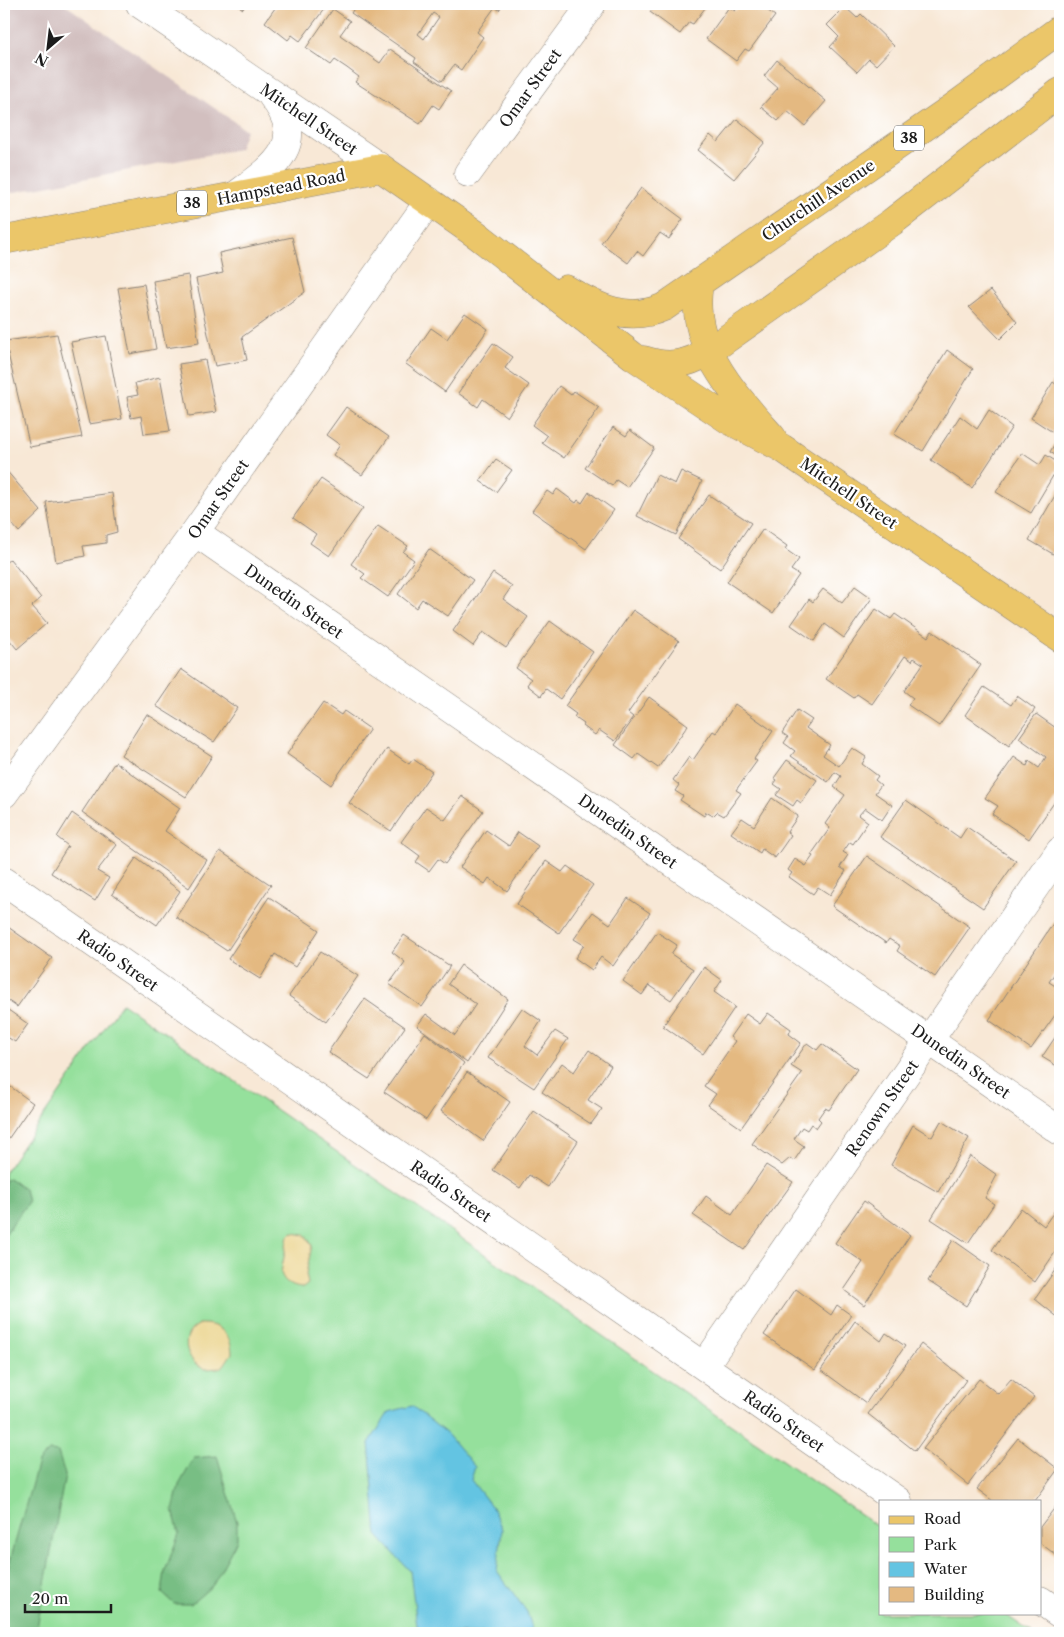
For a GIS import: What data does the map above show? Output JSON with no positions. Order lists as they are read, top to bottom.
{
  "streets": {
    "main road": [
      "Mitchell Street",
      "38",
      "Hampstead Road",
      "Churchill Avenue"
    ],
    "street": [
      "Omar Street",
      "Dunedin Street",
      "Radio Street",
      "Renown Street"
    ]
  },
  "crossings": [
    ["Omar Street", "Mitchell Street"],
    ["Omar Street", "Dunedin Street"],
    ["Mitchell Street", "38"],
    ["Mitchell Street", "Hampstead Road"],
    ["Mitchell Street", "Churchill Avenue"],
    ["Dunedin Street", "Renown Street"],
    ["Radio Street", "Renown Street"]
  ],
  "legend": [
    "Road",
    "Park",
    "Water",
    "Building"
  ],
  "scale_bar": "20 m",
  "north": "bottom left"
}
